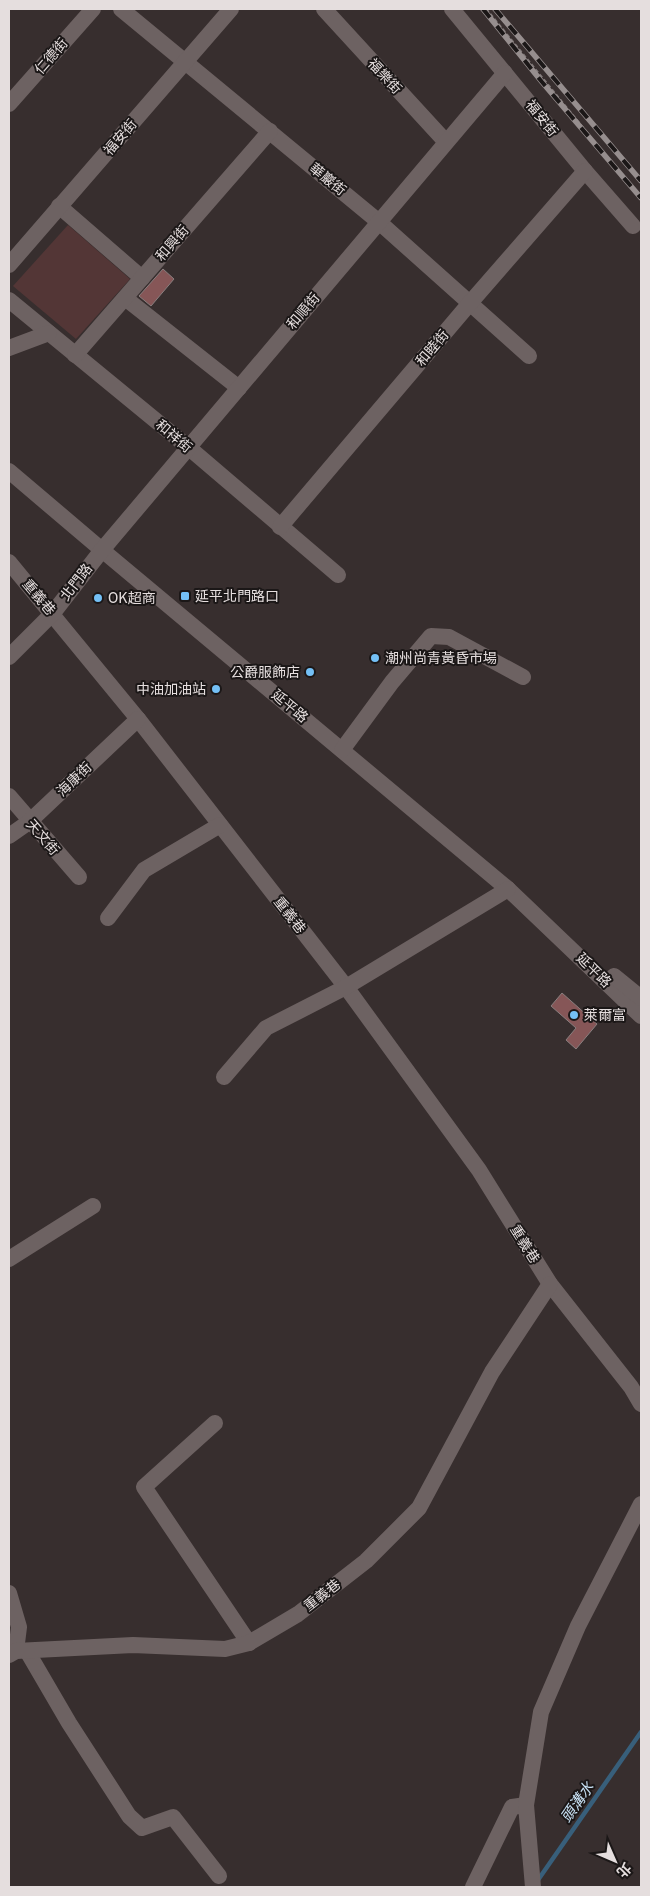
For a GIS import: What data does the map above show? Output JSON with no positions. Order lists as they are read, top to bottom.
{
  "streets": {
    "street": [
      "仁德街",
      "福樂街",
      "福安街",
      "華巖街",
      "和興街",
      "和順街",
      "和睦街",
      "和祥街",
      "北門路",
      "重義巷",
      "延平路",
      "海康街",
      "天文街"
    ]
  },
  "crossings": [
    ["福樂街", "和順街"],
    ["福安街", "華巖街"],
    ["福安街", "和順街"],
    ["福安街", "和睦街"],
    ["華巖街", "和興街"],
    ["華巖街", "和順街"],
    ["華巖街", "和睦街"],
    ["和興街", "和祥街"],
    ["和順街", "和祥街"],
    ["和順街", "北門路"],
    ["和順街", "延平路"],
    ["和睦街", "和祥街"],
    ["北門路", "重義巷"],
    ["北門路", "延平路"],
    ["重義巷", "海康街"],
    ["海康街", "天文街"]
  ],
  "water": ["頭溝水"],
  "places": {
    "transit": ["延平北門路口"],
    "other": [
      "OK超商",
      "潮州尚青黃昏市場",
      "公爵服飾店",
      "中油加油站",
      "萊爾富"
    ]
  },
  "north": "bottom right"
}
